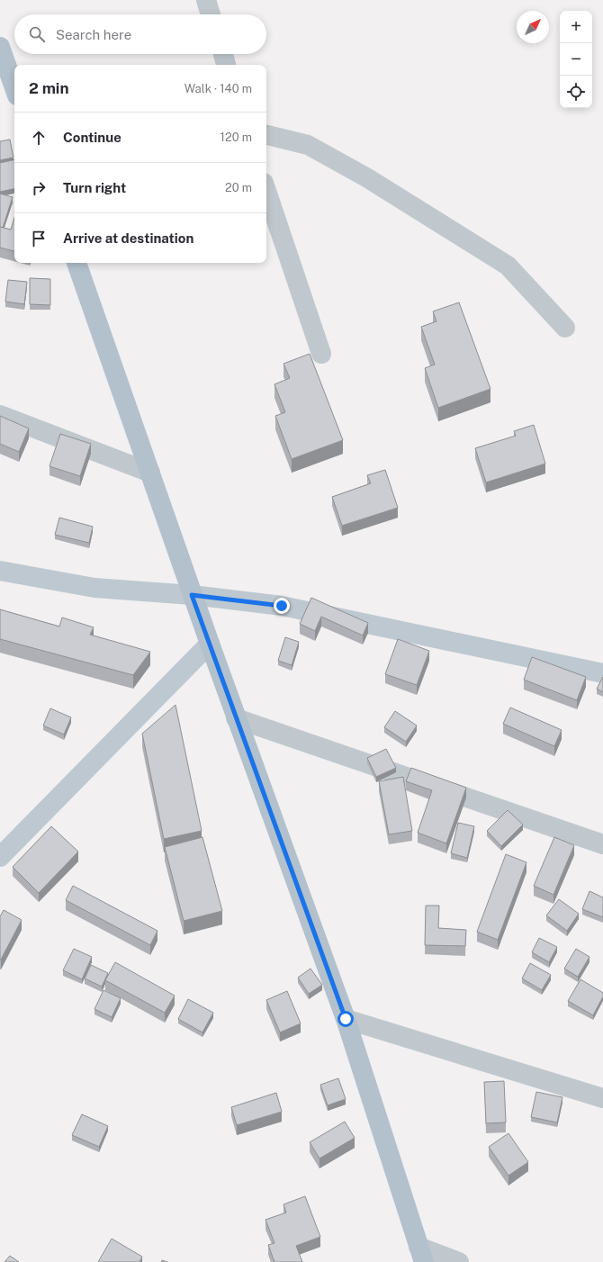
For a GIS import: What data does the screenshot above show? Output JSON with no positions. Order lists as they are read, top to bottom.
{
  "north": "top right",
  "page": {
    "map_buttons": ["+", "−"],
    "search": "Search here",
    "heading": ["2 min", "Walk · 140 m"],
    "list": [
      ["Continue", "120 m"],
      ["Turn right", "20 m"],
      "Arrive at destination"
    ]
  }
}
